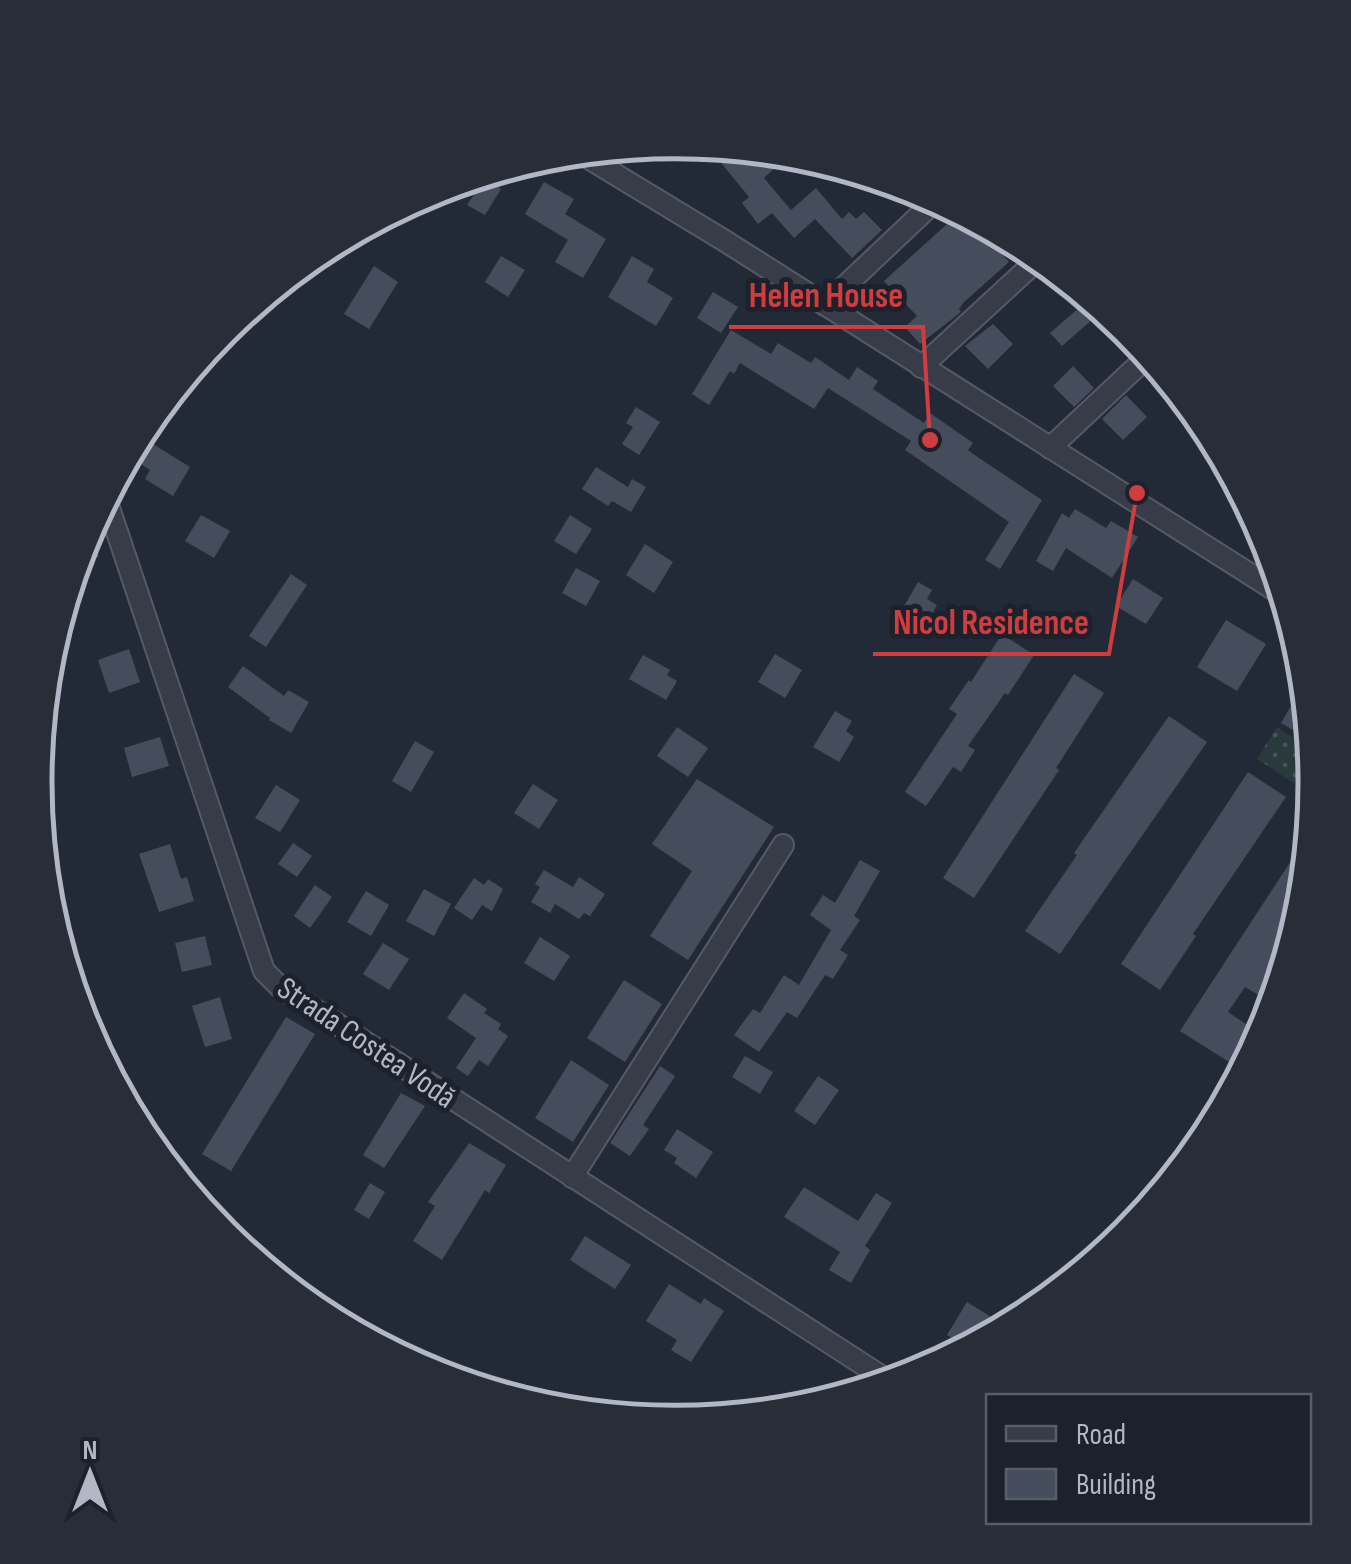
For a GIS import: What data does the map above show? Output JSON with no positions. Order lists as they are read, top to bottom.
{
  "streets": {
    "street": ["Strada Costea Vodă"]
  },
  "places": ["Helen House", "Nicol Residence"],
  "legend": ["Road", "Building"],
  "north": "top"
}
